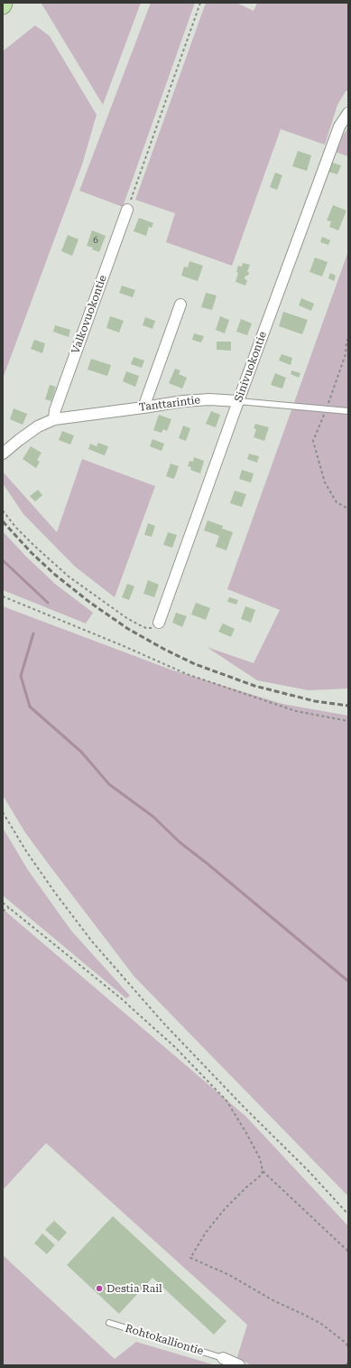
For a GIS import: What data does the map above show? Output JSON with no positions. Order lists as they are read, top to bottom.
{
  "streets": {
    "street": [
      "Valkovuokontie",
      "Sinivuokontie",
      "Tanttarintie",
      "Rohtokalliontie"
    ]
  },
  "crossings": [
    ["Valkovuokontie", "Tanttarintie"],
    ["Sinivuokontie", "Tanttarintie"]
  ],
  "places": ["Destia Rail"],
  "house_numbers": ["6"]
}
